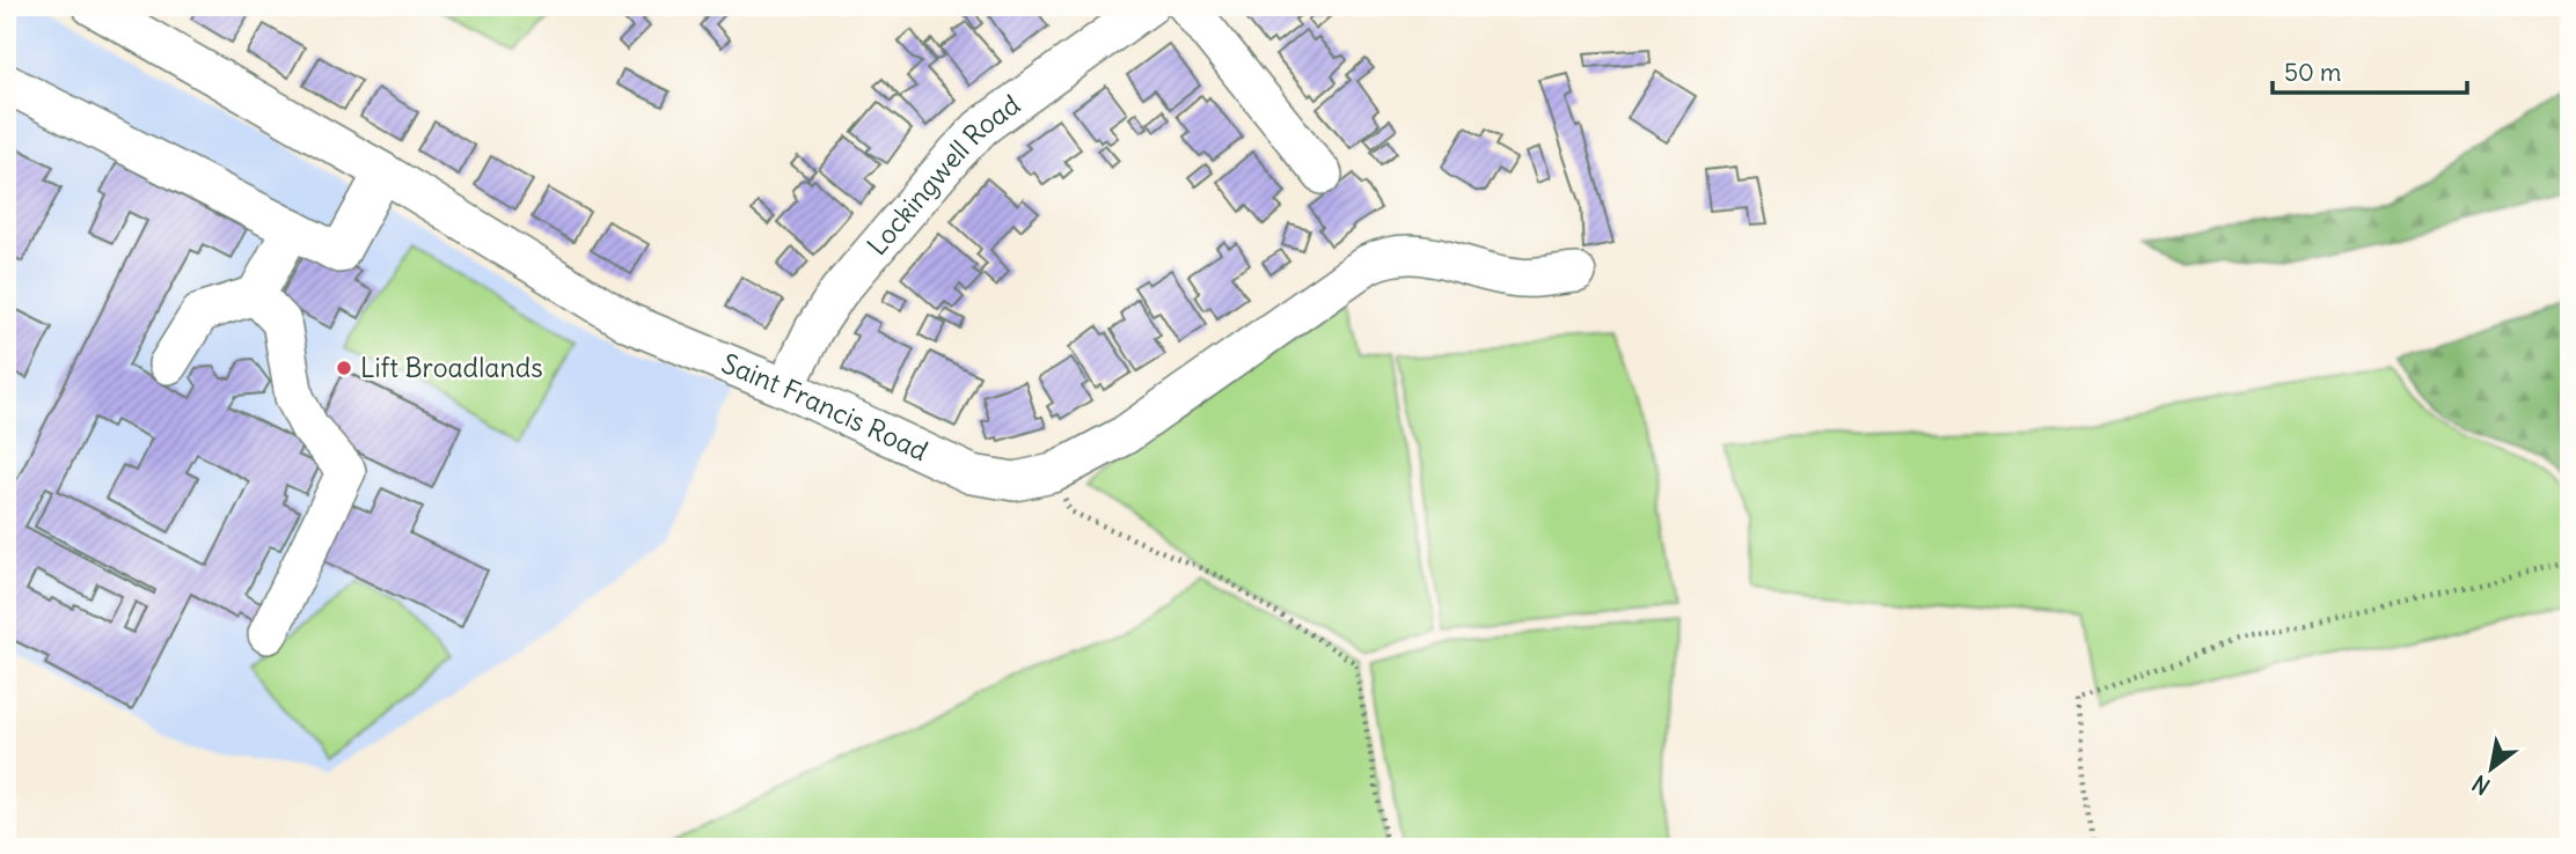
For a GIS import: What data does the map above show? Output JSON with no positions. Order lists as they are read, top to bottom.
{
  "streets": {
    "street": ["Lockingwell Road", "Saint Francis Road"]
  },
  "crossings": [
    ["Lockingwell Road", "Saint Francis Road"]
  ],
  "places": ["Lift Broadlands"],
  "scale_bar": "50 m",
  "north": "bottom left"
}
